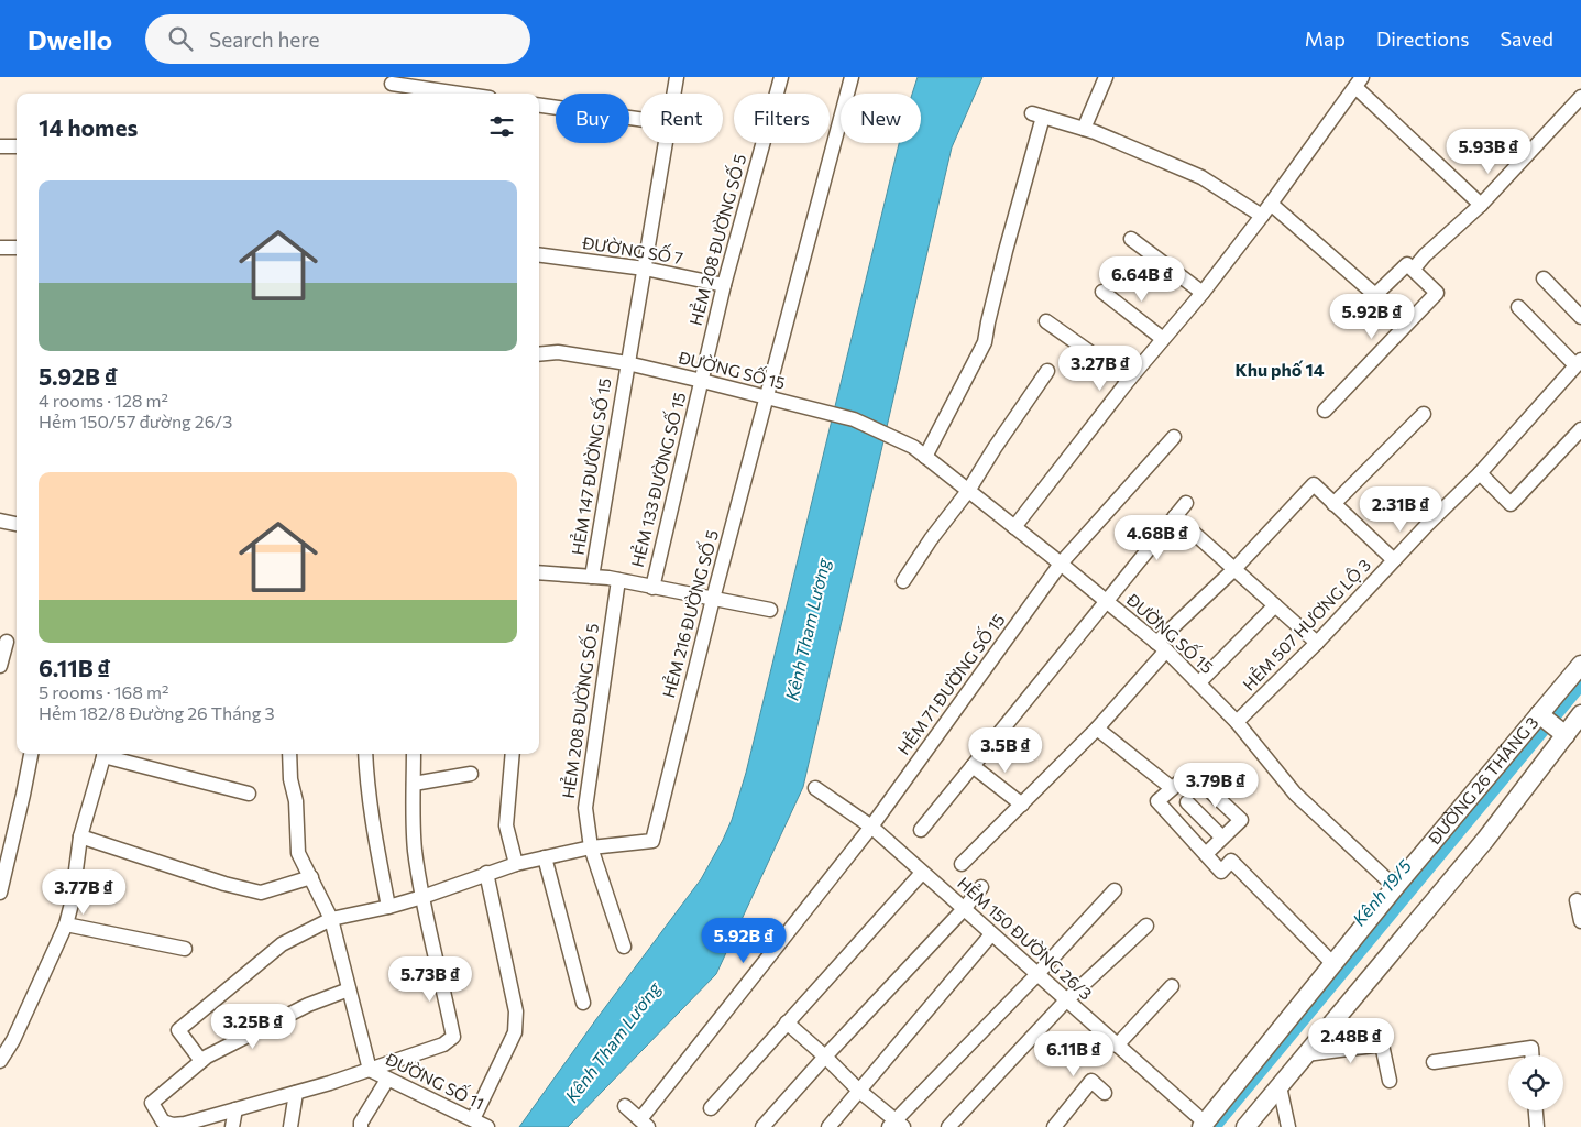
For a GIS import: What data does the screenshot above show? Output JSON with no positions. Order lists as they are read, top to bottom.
{
  "streets": {
    "street": [
      "HẺM 208 ĐƯỜNG SỐ 5",
      "ĐƯỜNG SỐ 7",
      "ĐƯỜNG SỐ 15",
      "HẺM 147 ĐƯỜNG SỐ 15",
      "HẺM 133 ĐƯỜNG SỐ 15",
      "HẺM 216 ĐƯỜNG SỐ 5",
      "HẺM 507 HƯƠNG LỘ 3",
      "HẺM 71 ĐƯỜNG SỐ 15",
      "ĐƯỜNG 26 THÁNG 3",
      "HẺM 150 ĐƯỜNG 26/3",
      "ĐƯỜNG SỐ 11"
    ]
  },
  "crossings": [
    ["HẺM 208 ĐƯỜNG SỐ 5", "ĐƯỜNG SỐ 7"],
    ["HẺM 208 ĐƯỜNG SỐ 5", "ĐƯỜNG SỐ 15"],
    ["HẺM 208 ĐƯỜNG SỐ 5", "HẺM 133 ĐƯỜNG SỐ 15"],
    ["HẺM 208 ĐƯỜNG SỐ 5", "HẺM 216 ĐƯỜNG SỐ 5"],
    ["ĐƯỜNG SỐ 7", "HẺM 147 ĐƯỜNG SỐ 15"],
    ["ĐƯỜNG SỐ 15", "HẺM 147 ĐƯỜNG SỐ 15"],
    ["ĐƯỜNG SỐ 15", "HẺM 133 ĐƯỜNG SỐ 15"],
    ["ĐƯỜNG SỐ 15", "HẺM 216 ĐƯỜNG SỐ 5"],
    ["ĐƯỜNG SỐ 15", "HẺM 507 HƯƠNG LỘ 3"],
    ["ĐƯỜNG SỐ 15", "HẺM 71 ĐƯỜNG SỐ 15"],
    ["ĐƯỜNG SỐ 15", "ĐƯỜNG 26 THÁNG 3"],
    ["HẺM 216 ĐƯỜNG SỐ 5", "ĐƯỜNG SỐ 11"],
    ["HẺM 71 ĐƯỜNG SỐ 15", "HẺM 150 ĐƯỜNG 26/3"],
    ["ĐƯỜNG 26 THÁNG 3", "HẺM 150 ĐƯỜNG 26/3"]
  ],
  "districts": ["Khu phố 14"],
  "water": ["Kênh Tham Lương", "Kênh 19/5"],
  "page": {
    "header": "Dwello",
    "search": "Search here",
    "nav": ["Map", "Directions", "Saved"],
    "chip": [
      "Buy",
      "Rent",
      "Filters",
      "New"
    ],
    "heading": "14 homes",
    "price": [
      "5.93B ₫",
      "6.64B ₫",
      "5.92B ₫",
      "3.27B ₫",
      "2.31B ₫",
      "4.68B ₫",
      "3.5B ₫",
      "3.79B ₫",
      "3.77B ₫",
      "5.92B ₫",
      "5.73B ₫",
      "3.25B ₫",
      "2.48B ₫",
      "6.11B ₫"
    ],
    "list": [
      {
        "name": "5.92B ₫",
        "note": "4 rooms · 128 m² · Hẻm 150/57 đường 26/3"
      },
      {
        "name": "6.11B ₫",
        "note": "5 rooms · 168 m² · Hẻm 182/8 Đường 26 Tháng 3"
      }
    ]
  }
}
